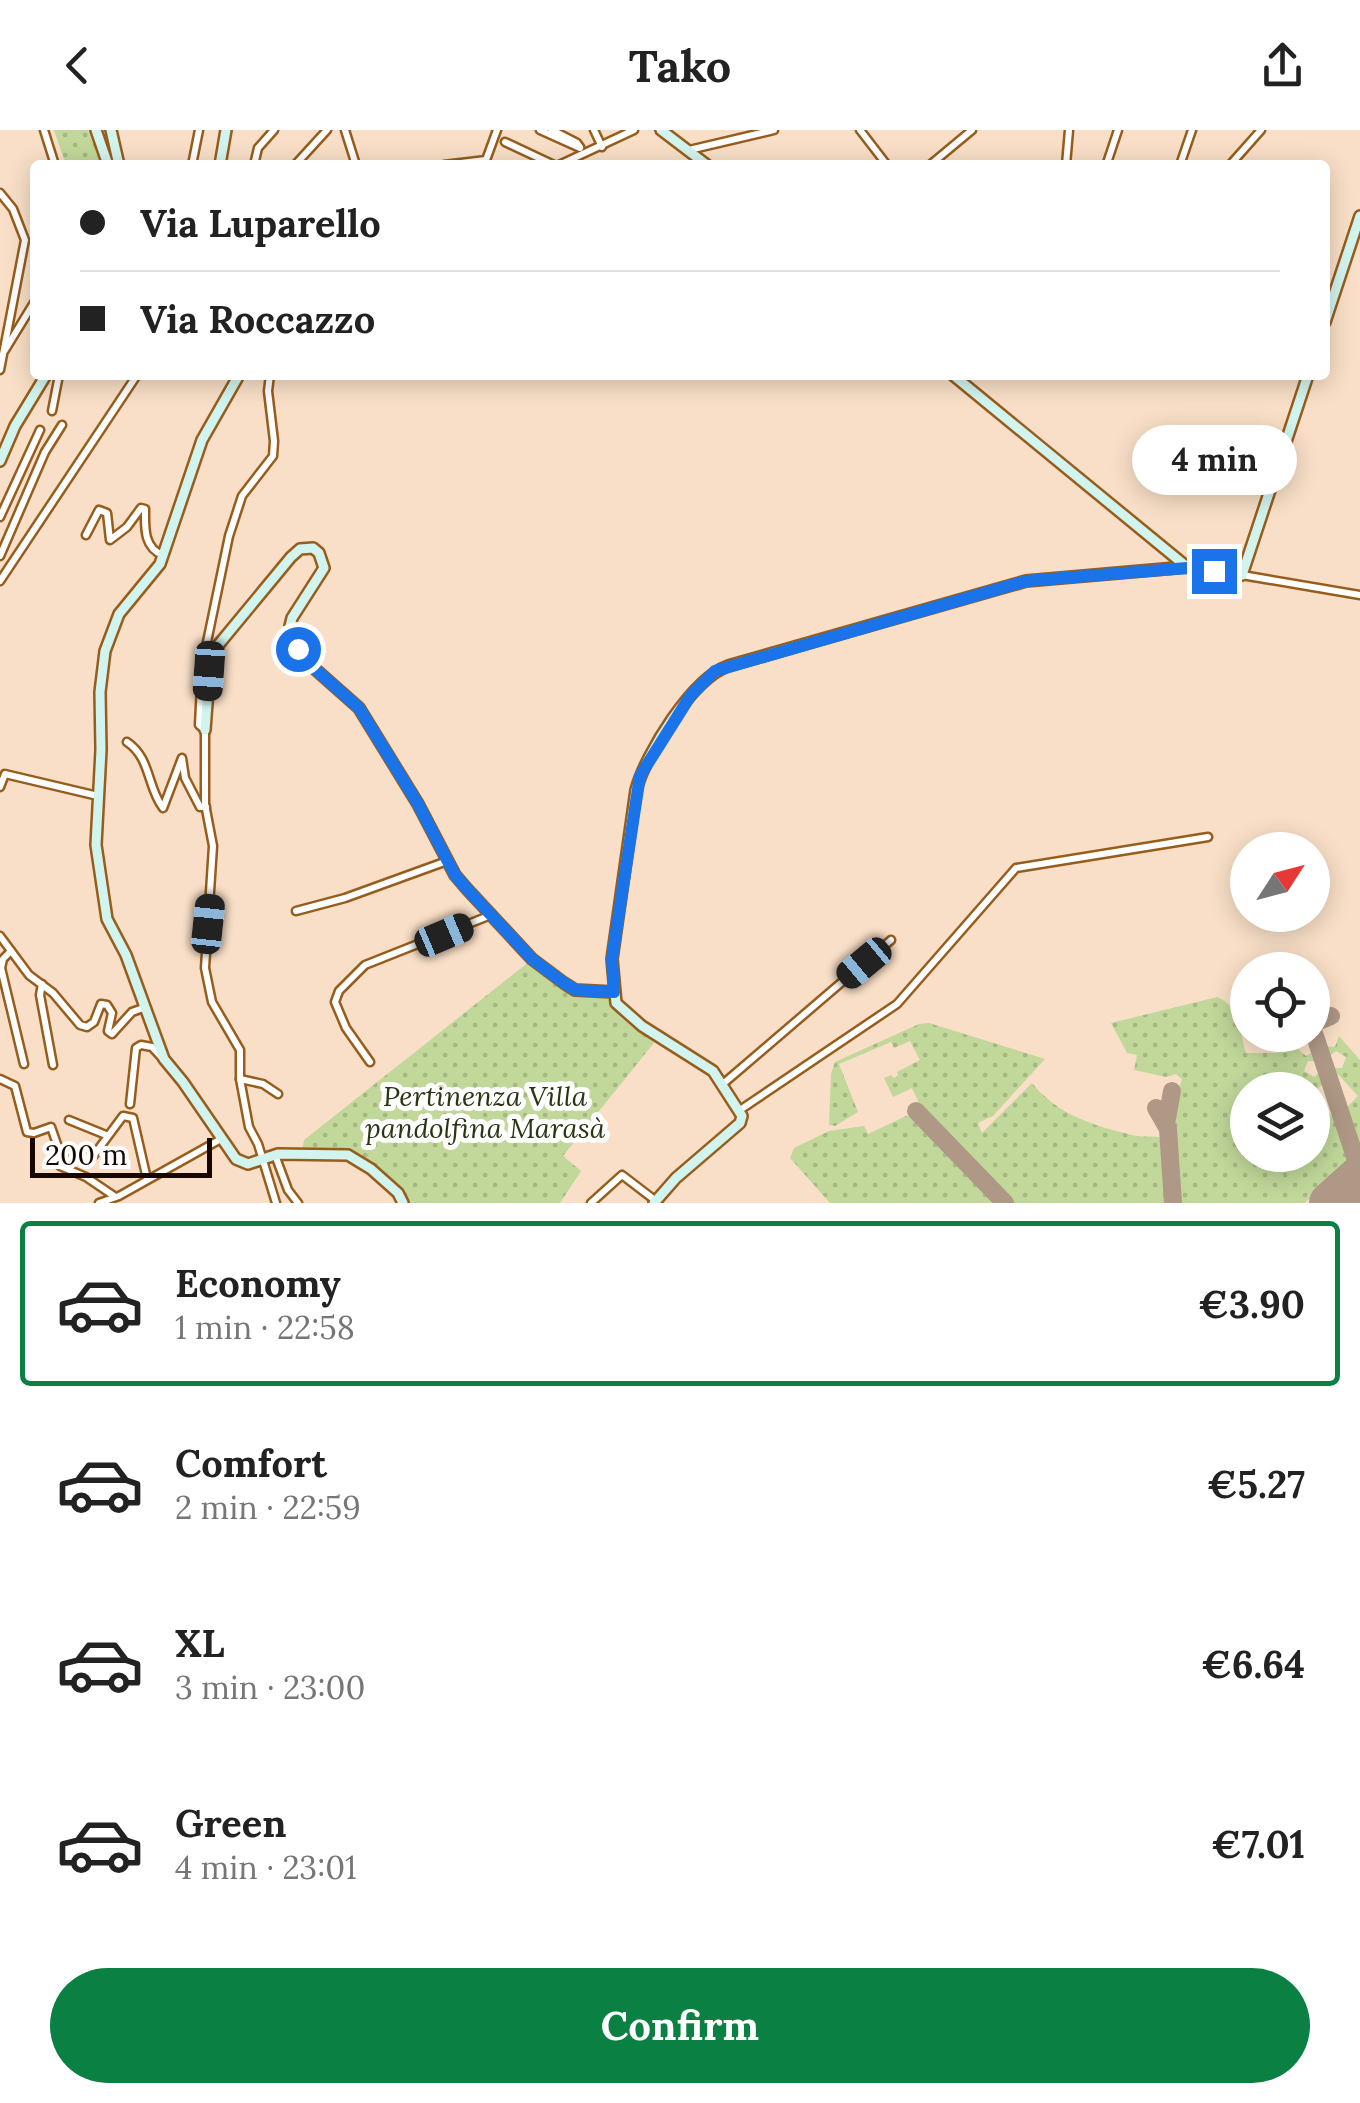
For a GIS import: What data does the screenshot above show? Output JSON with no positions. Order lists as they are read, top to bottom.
{
  "parks": ["Pertinenza Villa pandolfina Marasà"],
  "scale_bar": "200 m",
  "north": "top right",
  "page": {
    "header": "Tako",
    "banner": ["Via Luparello", "Via Roccazzo"],
    "bubble": "4 min",
    "scale": "200 m",
    "list": [
      {
        "name": "Economy",
        "note": "1 min · 22:58",
        "value": "€3.90"
      },
      {
        "name": "Comfort",
        "note": "2 min · 22:59",
        "value": "€5.27"
      },
      {
        "name": "XL",
        "note": "3 min · 23:00",
        "value": "€6.64"
      },
      {
        "name": "Green",
        "note": "4 min · 23:01",
        "value": "€7.01"
      }
    ],
    "buttons": "Confirm"
  }
}
